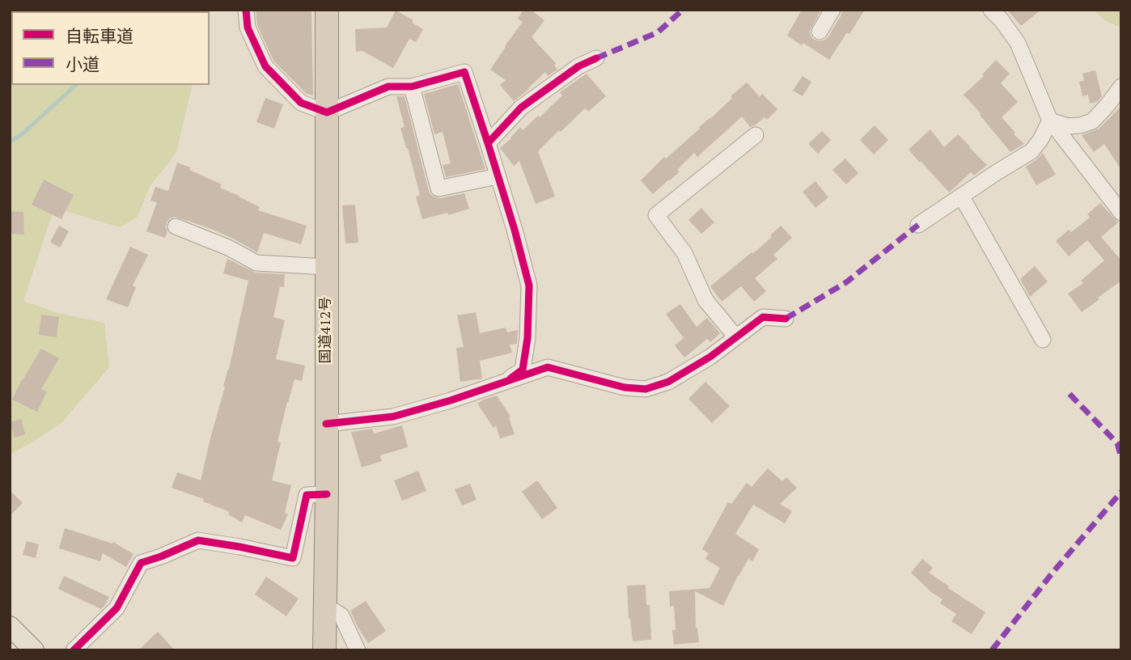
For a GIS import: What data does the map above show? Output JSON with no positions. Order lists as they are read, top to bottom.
{
  "streets": {
    "highway": ["国道412号"]
  },
  "legend": ["自転車道", "小道"]
}
